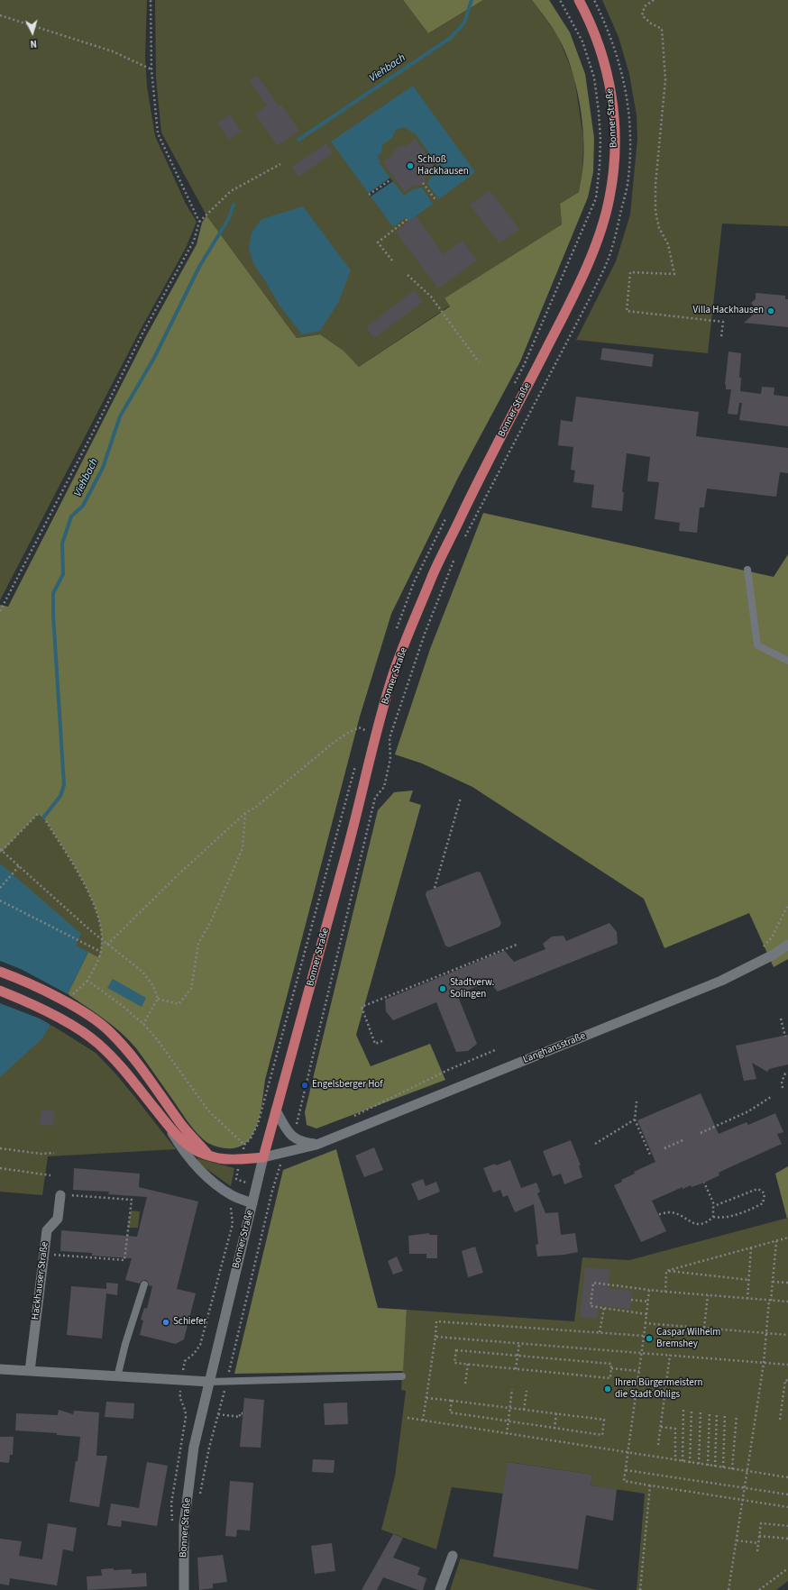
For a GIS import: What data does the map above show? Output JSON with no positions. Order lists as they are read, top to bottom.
{
  "streets": {
    "main road": ["Bonner Straße"],
    "street": ["Langhansstraße", "Hackhauser Straße"]
  },
  "crossings": [
    ["Bonner Straße", "Langhansstraße"]
  ],
  "water": ["Viehbach"],
  "places": [
    "Schloß Hackhausen",
    "Villa Hackhausen",
    "Stadtverw. Solingen",
    "Engelsberger Hof",
    "Schiefer",
    "Caspar Wilhelm Bremshey",
    "Ihren Bürgermeistern die Stadt Ohligs"
  ],
  "north": "bottom"
}
